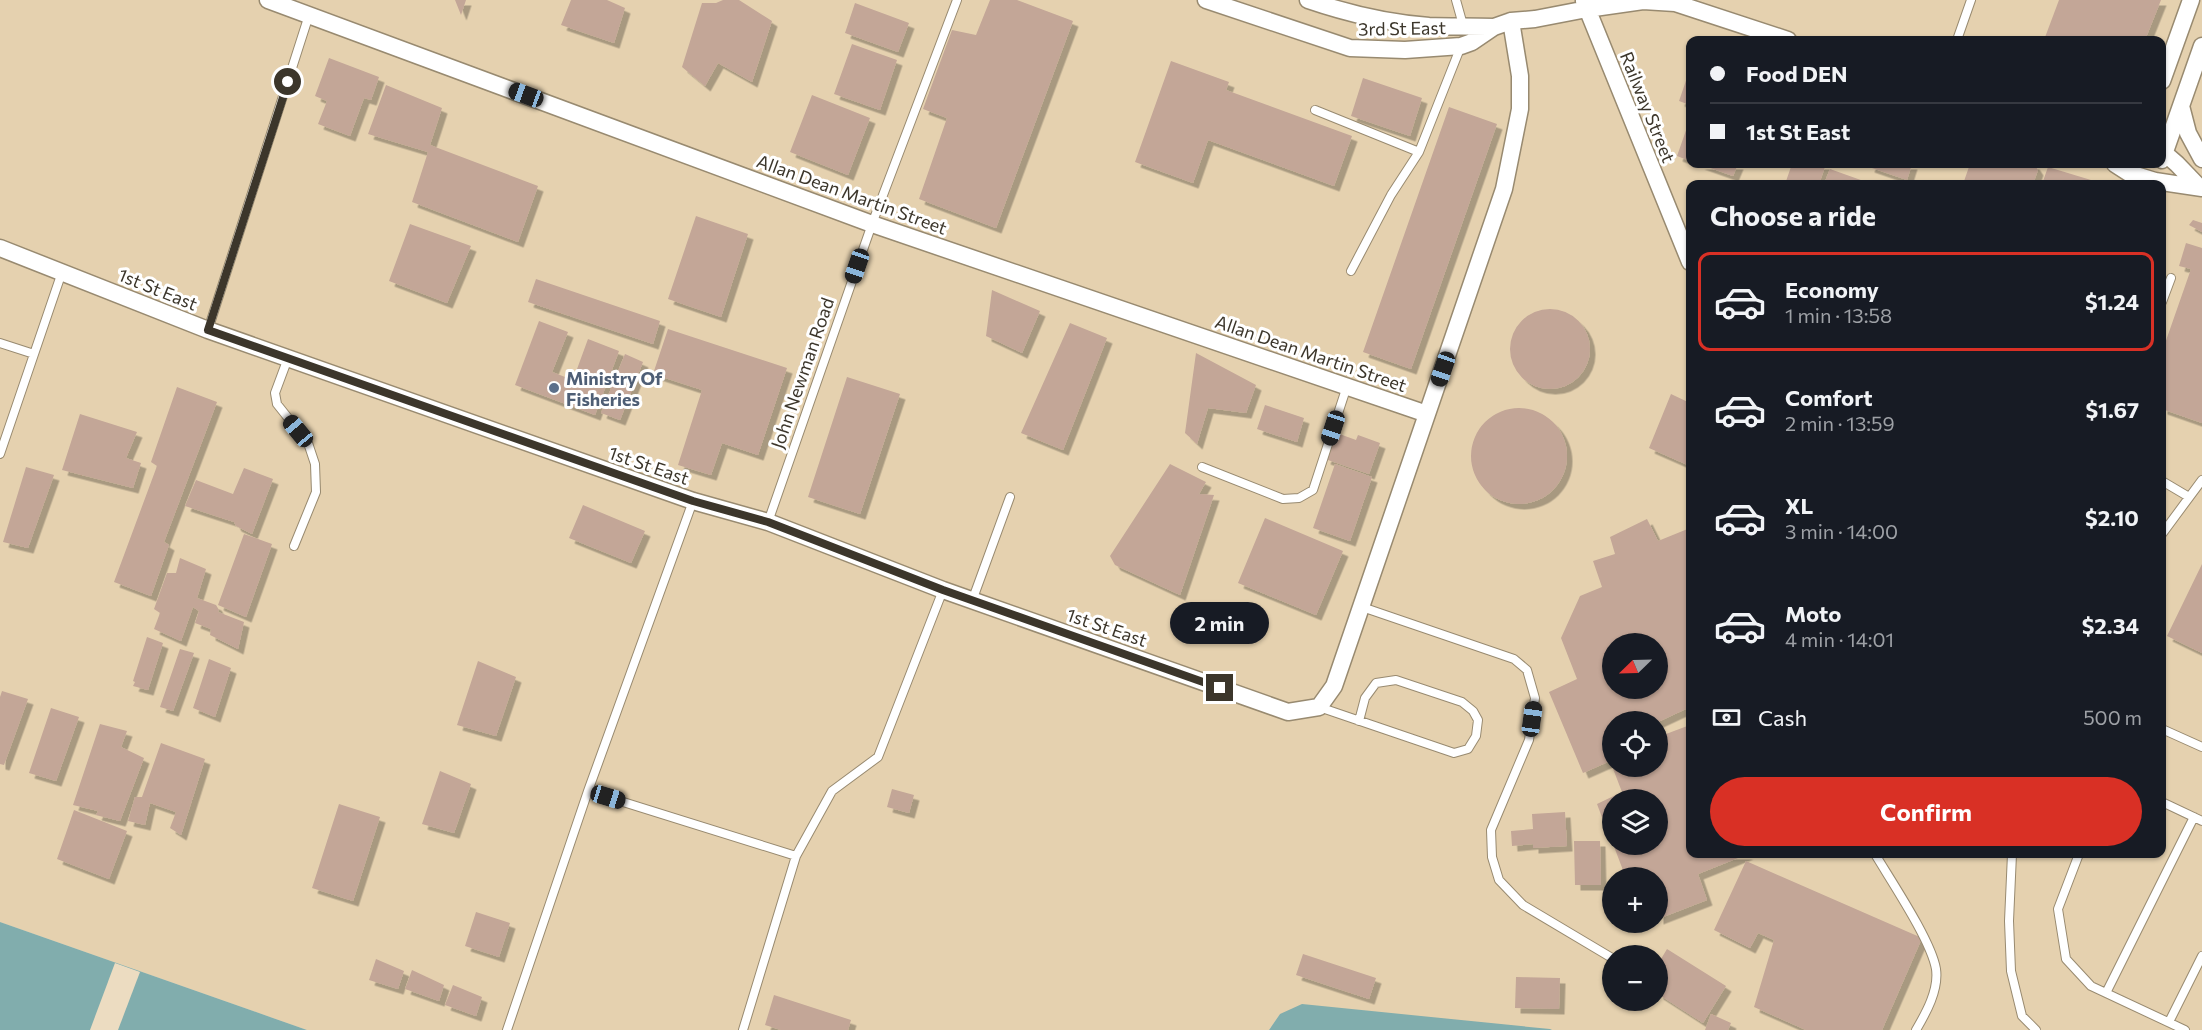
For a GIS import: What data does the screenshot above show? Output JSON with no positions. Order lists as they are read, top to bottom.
{
  "streets": {
    "street": [
      "3rd St East",
      "Railway Street",
      "Allan Dean Martin Street",
      "1st St East"
    ],
    "lane": ["John Newman Road"]
  },
  "crossings": [
    ["3rd St East", "Railway Street"],
    ["Allan Dean Martin Street", "John Newman Road"],
    ["1st St East", "John Newman Road"]
  ],
  "places": ["Ministry Of Fisheries"],
  "north": "bottom left",
  "page": {
    "banner": ["Food DEN", "1st St East"],
    "heading": "Choose a ride",
    "list": [
      {
        "name": "Economy",
        "note": "1 min · 13:58",
        "value": "$1.24"
      },
      {
        "name": "Comfort",
        "note": "2 min · 13:59",
        "value": "$1.67"
      },
      {
        "name": "XL",
        "note": "3 min · 14:00",
        "value": "$2.10"
      },
      {
        "name": "Moto",
        "note": "4 min · 14:01",
        "value": "$2.34"
      }
    ],
    "bubble": "2 min",
    "map_buttons": ["+", "−"],
    "pay": ["Cash", "500 m"],
    "buttons": "Confirm"
  }
}
